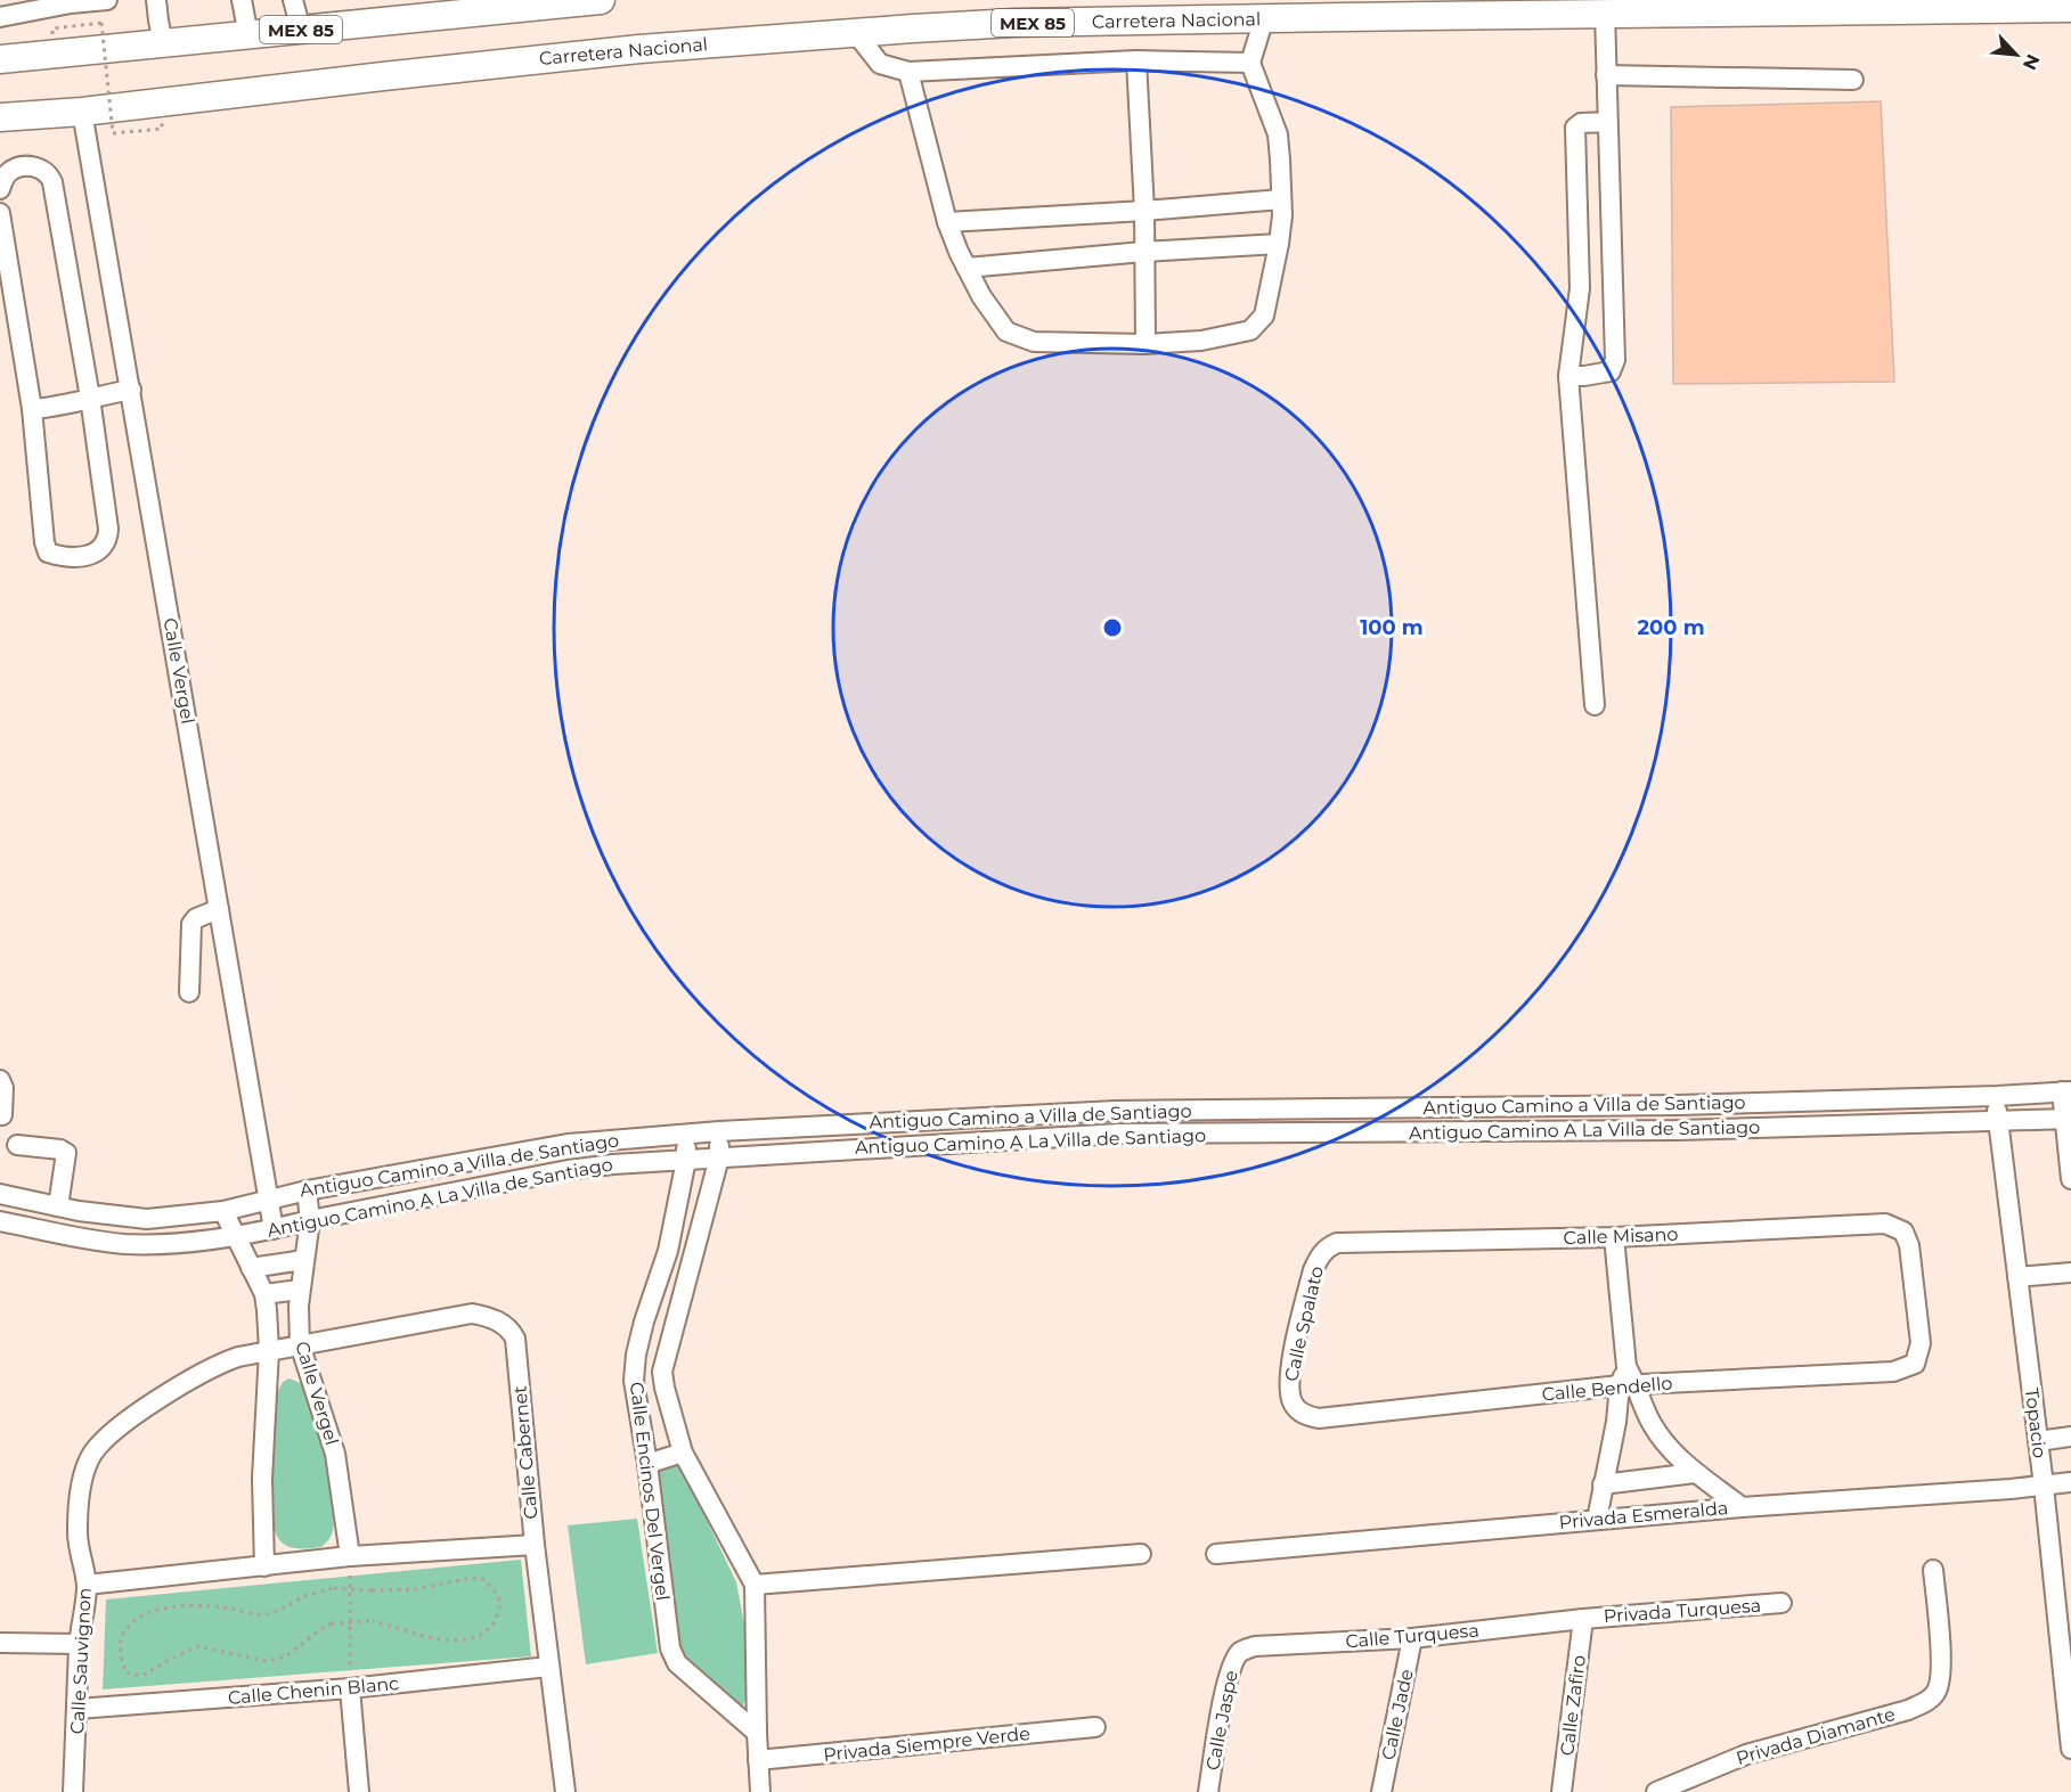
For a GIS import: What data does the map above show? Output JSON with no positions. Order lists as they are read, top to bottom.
{
  "streets": {
    "highway": ["Carretera Nacional", "MEX 85"],
    "street": [
      "Calle Vergel",
      "Antiguo Camino a Villa de Santiago",
      "Antiguo Camino A La Villa de Santiago",
      "Calle Misano",
      "Calle Spalato",
      "Calle Bendello",
      "Topacio",
      "Calle Cabernet",
      "Calle Encinos Del Vergel",
      "Privada Esmeralda",
      "Privada Turquesa",
      "Calle Turquesa",
      "Calle Sauvignon",
      "Calle Chenin Blanc",
      "Calle Zafiro",
      "Calle Jade",
      "Calle Jaspe",
      "Privada Diamante",
      "Privada Siempre Verde"
    ]
  },
  "crossings": [
    ["Carretera Nacional", "Calle Vergel"],
    ["Calle Vergel", "Antiguo Camino a Villa de Santiago"],
    ["Calle Vergel", "Antiguo Camino A La Villa de Santiago"],
    ["Calle Vergel", "Calle Cabernet"],
    ["Calle Vergel", "Calle Sauvignon"],
    ["Antiguo Camino a Villa de Santiago", "Topacio"],
    ["Antiguo Camino a Villa de Santiago", "Calle Encinos Del Vergel"],
    ["Antiguo Camino A La Villa de Santiago", "Topacio"],
    ["Antiguo Camino A La Villa de Santiago", "Calle Encinos Del Vergel"],
    ["Calle Misano", "Calle Spalato"],
    ["Calle Misano", "Calle Bendello"],
    ["Calle Spalato", "Calle Bendello"],
    ["Topacio", "Privada Esmeralda"],
    ["Calle Cabernet", "Calle Sauvignon"],
    ["Calle Cabernet", "Calle Chenin Blanc"],
    ["Calle Encinos Del Vergel", "Privada Siempre Verde"],
    ["Privada Turquesa", "Calle Turquesa"],
    ["Privada Turquesa", "Calle Zafiro"],
    ["Calle Turquesa", "Calle Zafiro"],
    ["Calle Turquesa", "Calle Jade"],
    ["Calle Turquesa", "Calle Jaspe"],
    ["Calle Sauvignon", "Calle Chenin Blanc"]
  ],
  "north": "bottom right",
  "rings": ["100 m", "200 m"]
}
